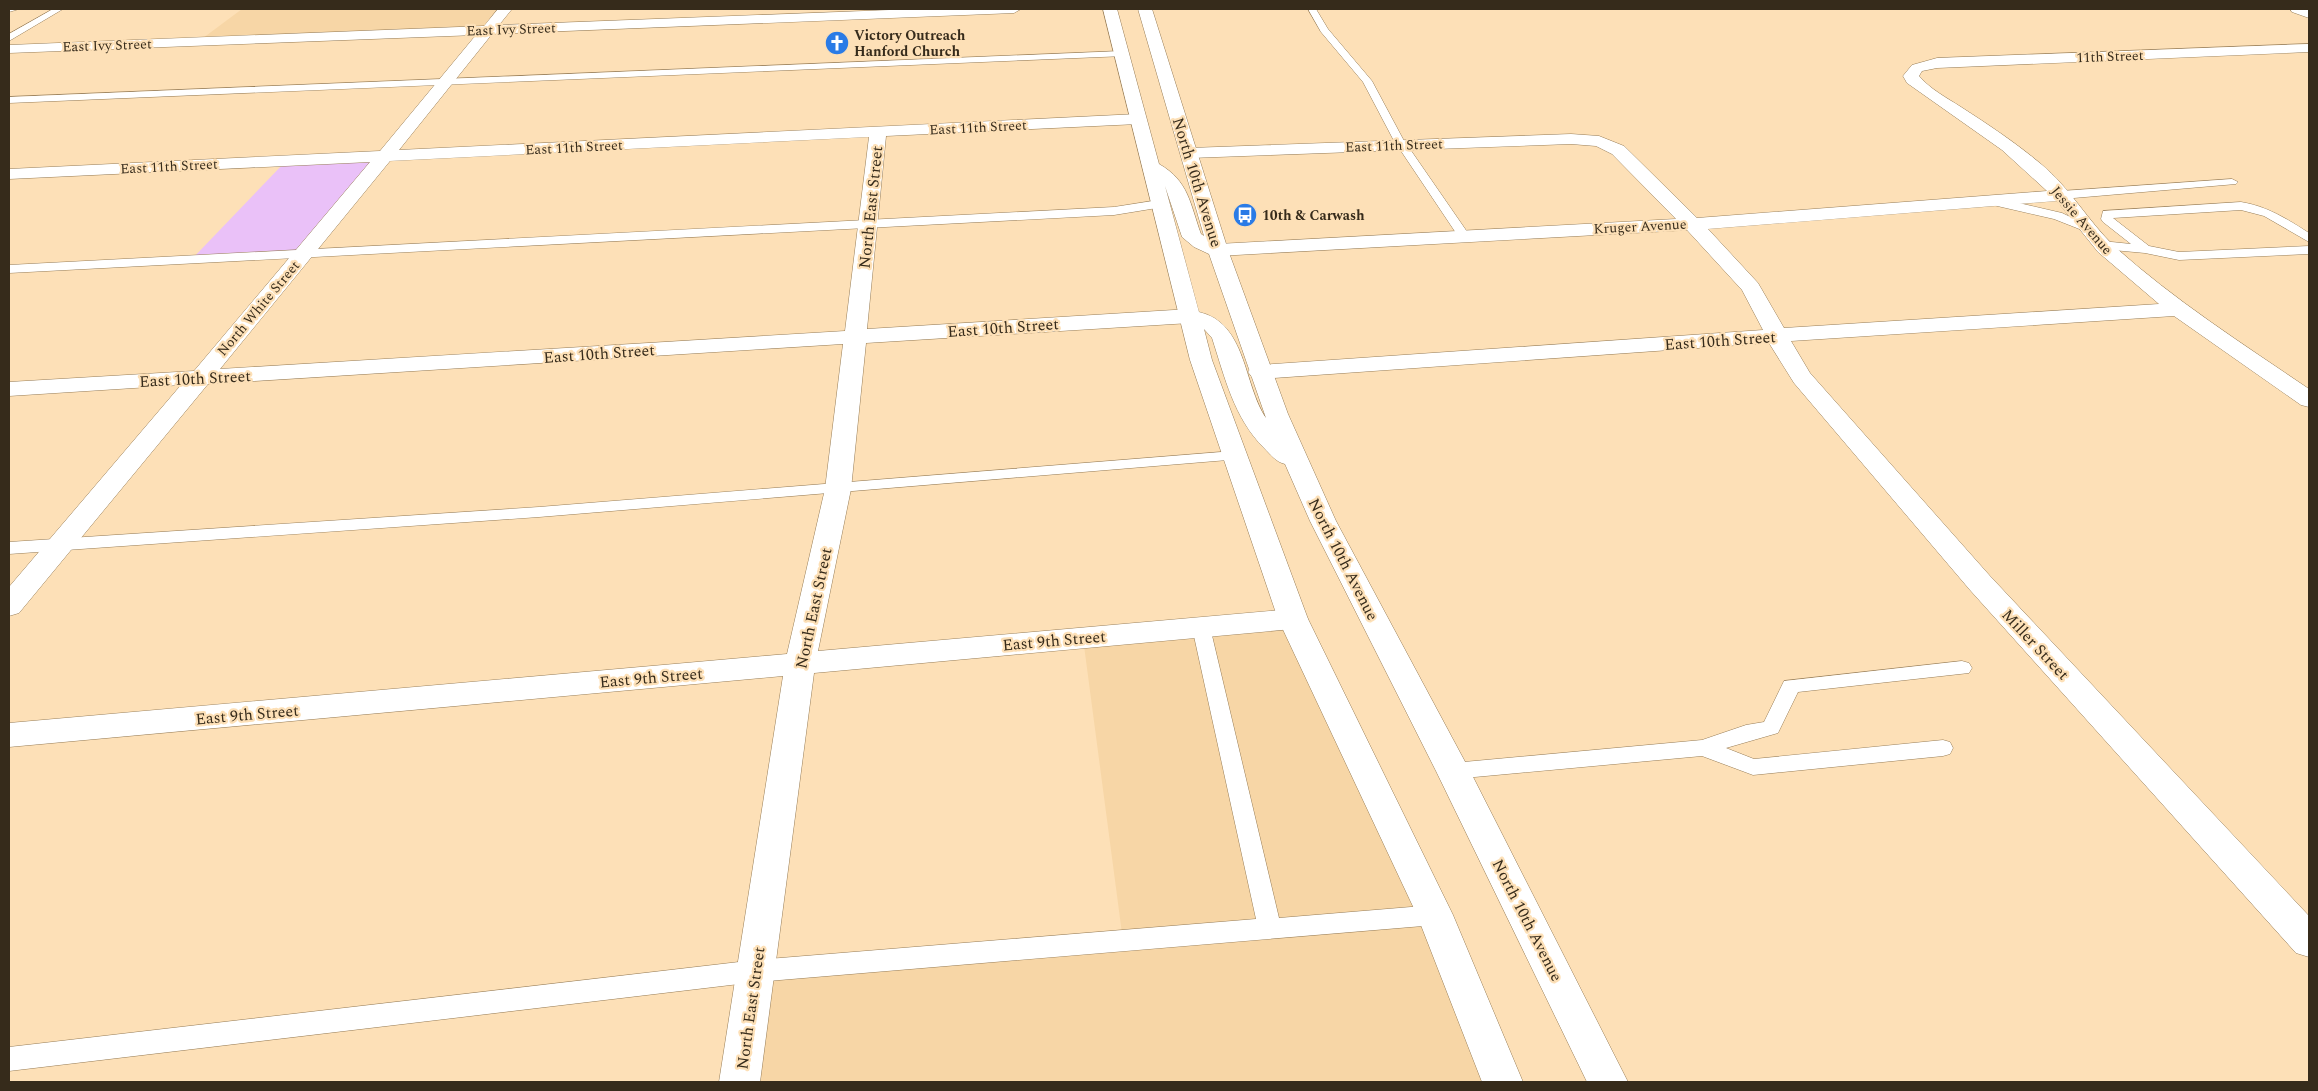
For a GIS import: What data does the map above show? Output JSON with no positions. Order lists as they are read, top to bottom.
{
  "streets": {
    "street": [
      "East Ivy Street",
      "11th Street",
      "East 11th Street",
      "North 10th Avenue",
      "North East Street",
      "Jessie Avenue",
      "Kruger Avenue",
      "North White Street",
      "East 10th Street",
      "East 9th Street",
      "Miller Street"
    ]
  },
  "crossings": [
    ["East Ivy Street", "North White Street"],
    ["11th Street", "Jessie Avenue"],
    ["East 11th Street", "North 10th Avenue"],
    ["East 11th Street", "North East Street"],
    ["East 11th Street", "North White Street"],
    ["East 11th Street", "Miller Street"],
    ["North 10th Avenue", "Kruger Avenue"],
    ["North 10th Avenue", "East 10th Street"],
    ["North East Street", "East 10th Street"],
    ["North East Street", "East 9th Street"],
    ["Jessie Avenue", "Kruger Avenue"],
    ["Jessie Avenue", "East 10th Street"],
    ["Kruger Avenue", "Miller Street"],
    ["North White Street", "East 10th Street"],
    ["East 10th Street", "Miller Street"]
  ],
  "places": {
    "church": ["Victory Outreach Hanford Church"],
    "bus stop": ["10th & Carwash"]
  }
}
